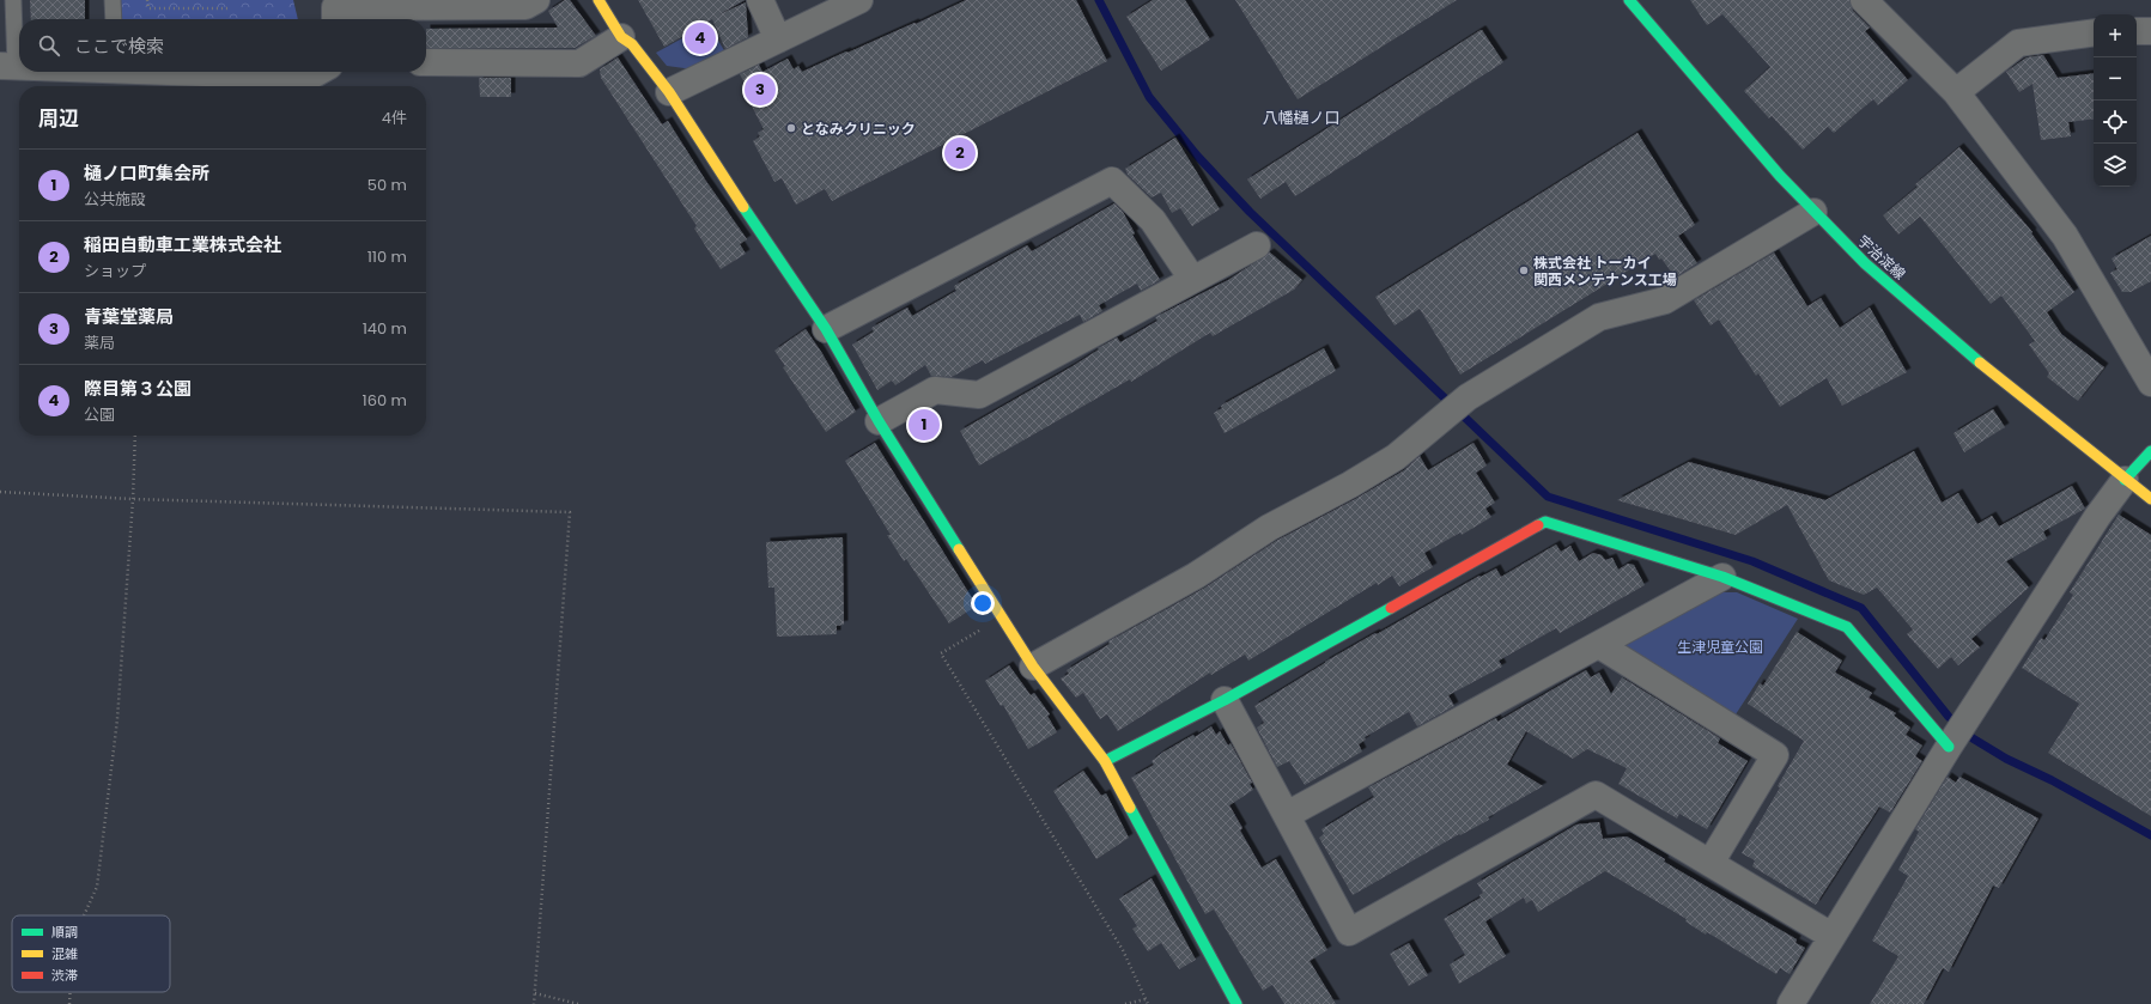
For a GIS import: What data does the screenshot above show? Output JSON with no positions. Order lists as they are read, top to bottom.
{
  "streets": {
    "street": ["宇治淀線"]
  },
  "districts": ["八幡樋ノ口"],
  "parks": ["生津児童公園"],
  "places": ["となみクリニック", "株式会社 トーカイ 関西メンテナンス工場"],
  "legend": ["順調", "混雑", "渋滞"],
  "page": {
    "map_buttons": ["+", "−"],
    "search": "ここで検索",
    "pins": [
      "4",
      "3",
      "2",
      "1"
    ],
    "heading": ["周辺", "4件"],
    "list": [
      {
        "mark": "1",
        "name": "樋ノ口町集会所",
        "note": "公共施設",
        "value": "50 m"
      },
      {
        "mark": "2",
        "name": "稲田自動車工業株式会社",
        "note": "ショップ",
        "value": "110 m"
      },
      {
        "mark": "3",
        "name": "青葉堂薬局",
        "note": "薬局",
        "value": "140 m"
      },
      {
        "mark": "4",
        "name": "際目第３公園",
        "note": "公園",
        "value": "160 m"
      }
    ]
  }
}
